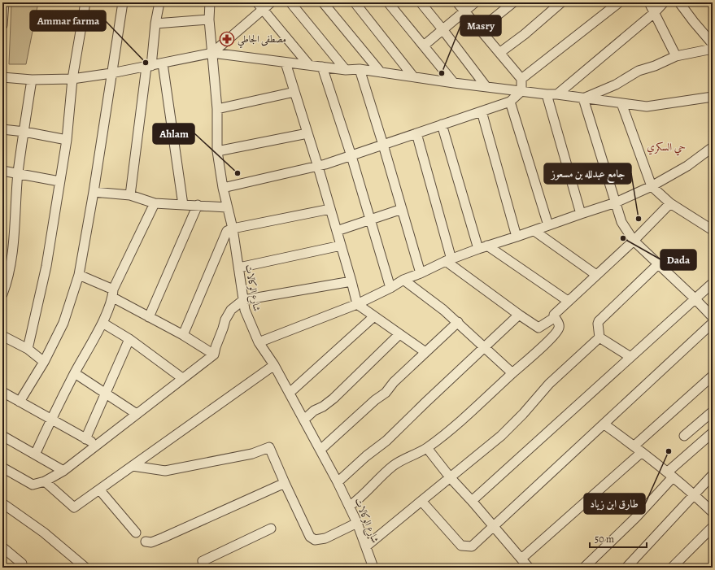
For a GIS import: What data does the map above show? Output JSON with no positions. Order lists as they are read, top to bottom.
{
  "streets": {
    "street": ["شارع الوكالات"]
  },
  "districts": ["حي السكري"],
  "places": {
    "pharmacy": ["مصطفى الجاطي"],
    "other": [
      "Ammar farma",
      "Masry",
      "Ahlam",
      "جامع عبدلله بن مسعوز",
      "Dada",
      "طارق ابن زياد"
    ]
  },
  "scale_bar": "50 m"
}
